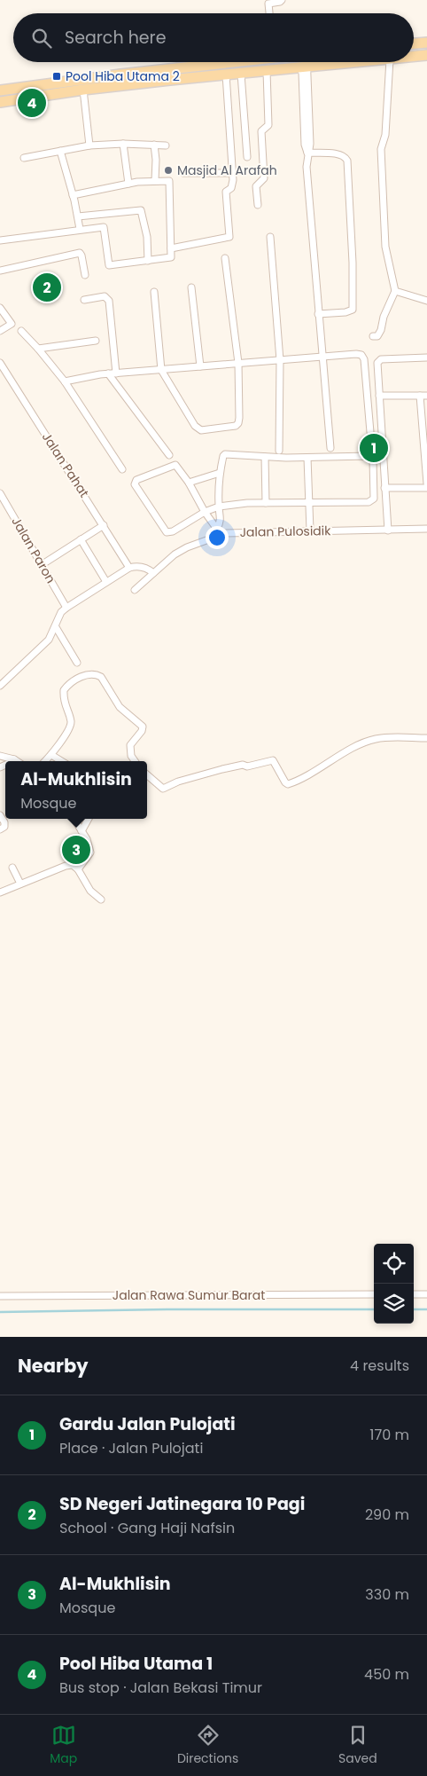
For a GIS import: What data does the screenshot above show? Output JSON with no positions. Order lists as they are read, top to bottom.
{
  "streets": {
    "street": [
      "Jalan Pahat",
      "Jalan Pulosidik",
      "Jalan Paron",
      "Jalan Rawa Sumur Barat"
    ]
  },
  "places": {
    "transit": ["Pool Hiba Utama 2"],
    "other": ["Masjid Al Arafah"]
  },
  "page": {
    "search": "Search here",
    "pins": [
      "4",
      "2",
      "1",
      "3"
    ],
    "popup": ["Al-Mukhlisin", "Mosque"],
    "heading": ["Nearby", "4 results"],
    "list": [
      {
        "mark": "1",
        "name": "Gardu Jalan Pulojati",
        "note": "Place · Jalan Pulojati",
        "value": "170 m"
      },
      {
        "mark": "2",
        "name": "SD Negeri Jatinegara 10 Pagi",
        "note": "School · Gang Haji Nafsin",
        "value": "290 m"
      },
      {
        "mark": "3",
        "name": "Al-Mukhlisin",
        "note": "Mosque",
        "value": "330 m"
      },
      {
        "mark": "4",
        "name": "Pool Hiba Utama 1",
        "note": "Bus stop · Jalan Bekasi Timur",
        "value": "450 m"
      }
    ],
    "nav": ["Map", "Directions", "Saved"]
  }
}
